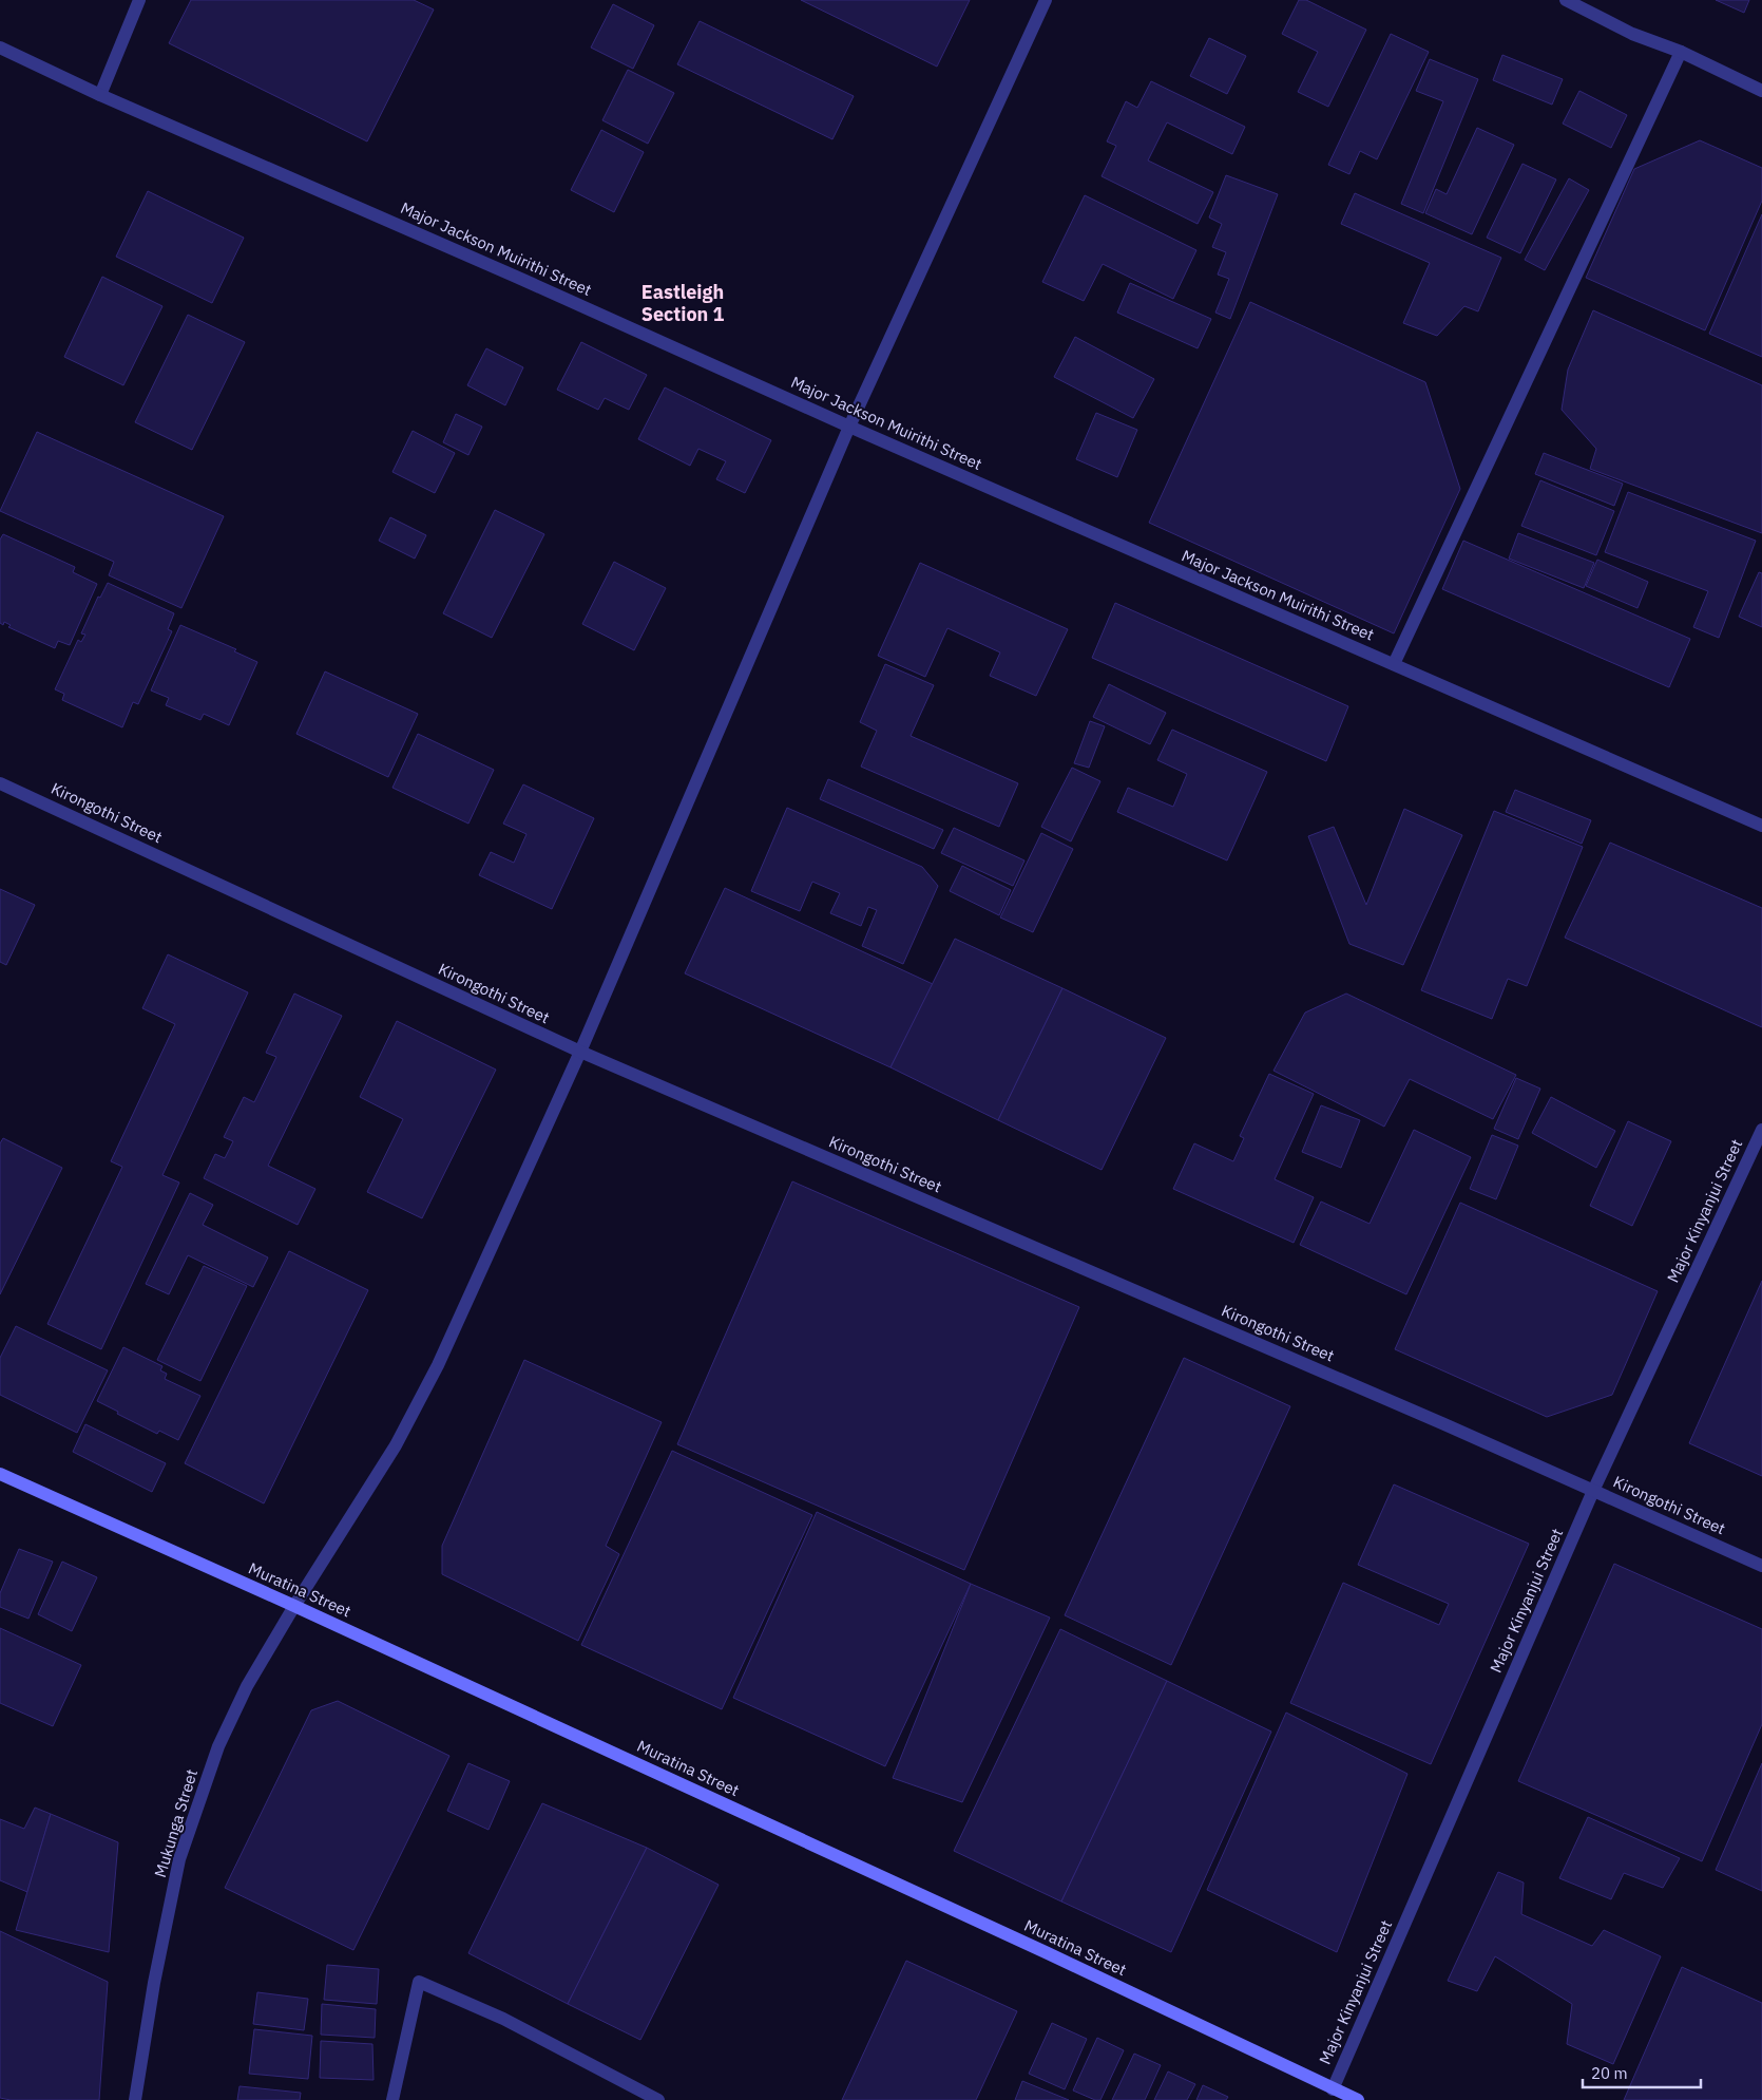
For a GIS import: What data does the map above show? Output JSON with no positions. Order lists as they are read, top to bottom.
{
  "streets": {
    "main road": ["Muratina Street"],
    "street": [
      "Major Jackson Muirithi Street",
      "Kirongothi Street",
      "Major Kinyanjui Street",
      "Mukunga Street"
    ]
  },
  "crossings": [
    ["Major Jackson Muirithi Street", "Mukunga Street"],
    ["Kirongothi Street", "Major Kinyanjui Street"],
    ["Kirongothi Street", "Mukunga Street"],
    ["Major Kinyanjui Street", "Muratina Street"],
    ["Muratina Street", "Mukunga Street"]
  ],
  "districts": ["Eastleigh Section 1"],
  "scale_bar": "20 m"
}
